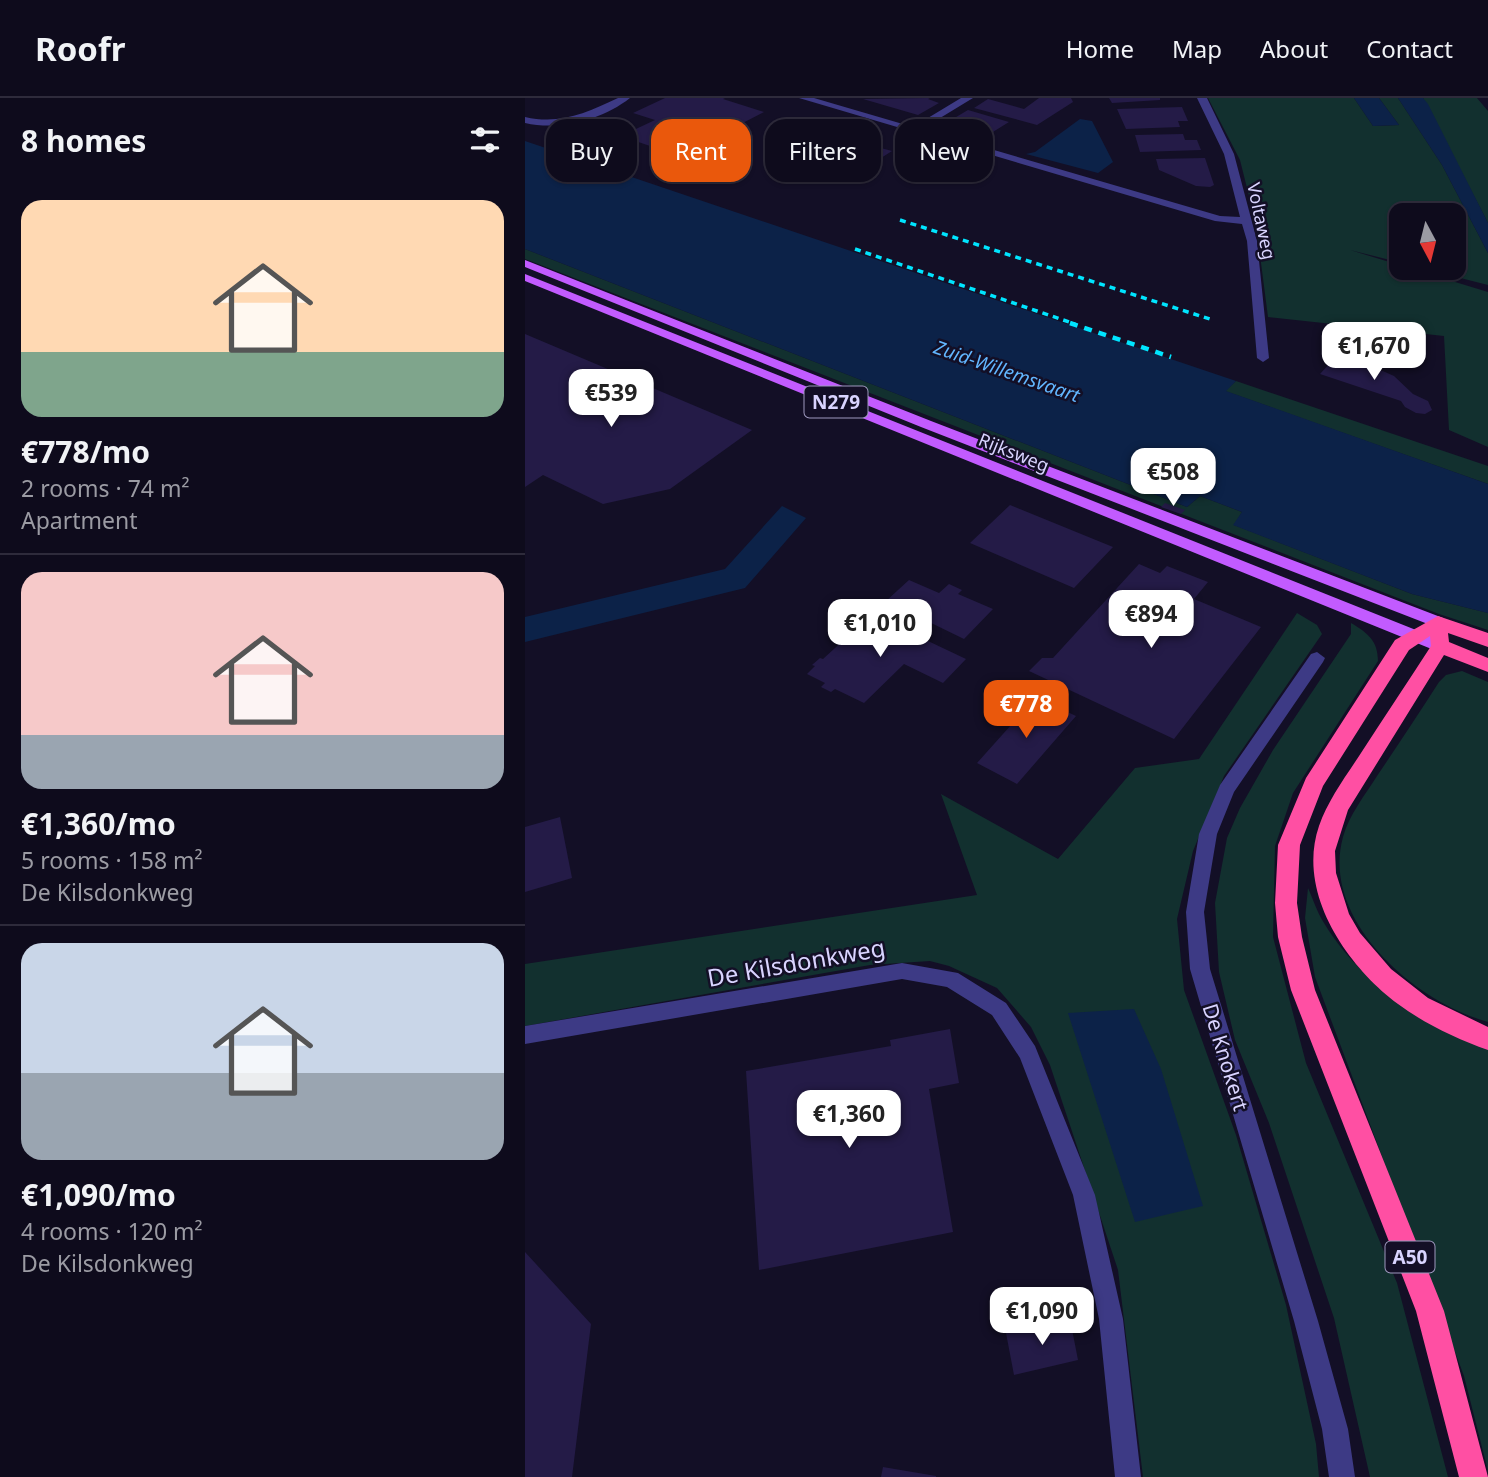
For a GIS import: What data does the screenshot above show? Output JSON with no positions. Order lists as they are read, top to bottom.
{
  "streets": {
    "highway": ["N279", "Rijksweg", "A50"],
    "street": ["Voltaweg", "De Kilsdonkweg", "De Knokert"]
  },
  "crossings": [
    ["Rijksweg", "A50"]
  ],
  "water": ["Zuid-Willemsvaart"],
  "north": "bottom",
  "page": {
    "header": "Roofr",
    "nav": [
      "Home",
      "Map",
      "About",
      "Contact"
    ],
    "heading": "8 homes",
    "chip": [
      "Buy",
      "Rent",
      "Filters",
      "New"
    ],
    "list": [
      {
        "name": "€778/mo",
        "note": "2 rooms · 74 m² · Apartment"
      },
      {
        "name": "€1,360/mo",
        "note": "5 rooms · 158 m² · De Kilsdonkweg"
      },
      {
        "name": "€1,090/mo",
        "note": "4 rooms · 120 m² · De Kilsdonkweg"
      }
    ],
    "price": [
      "€1,670",
      "€539",
      "€508",
      "€894",
      "€1,010",
      "€778",
      "€1,360",
      "€1,090"
    ]
  }
}
